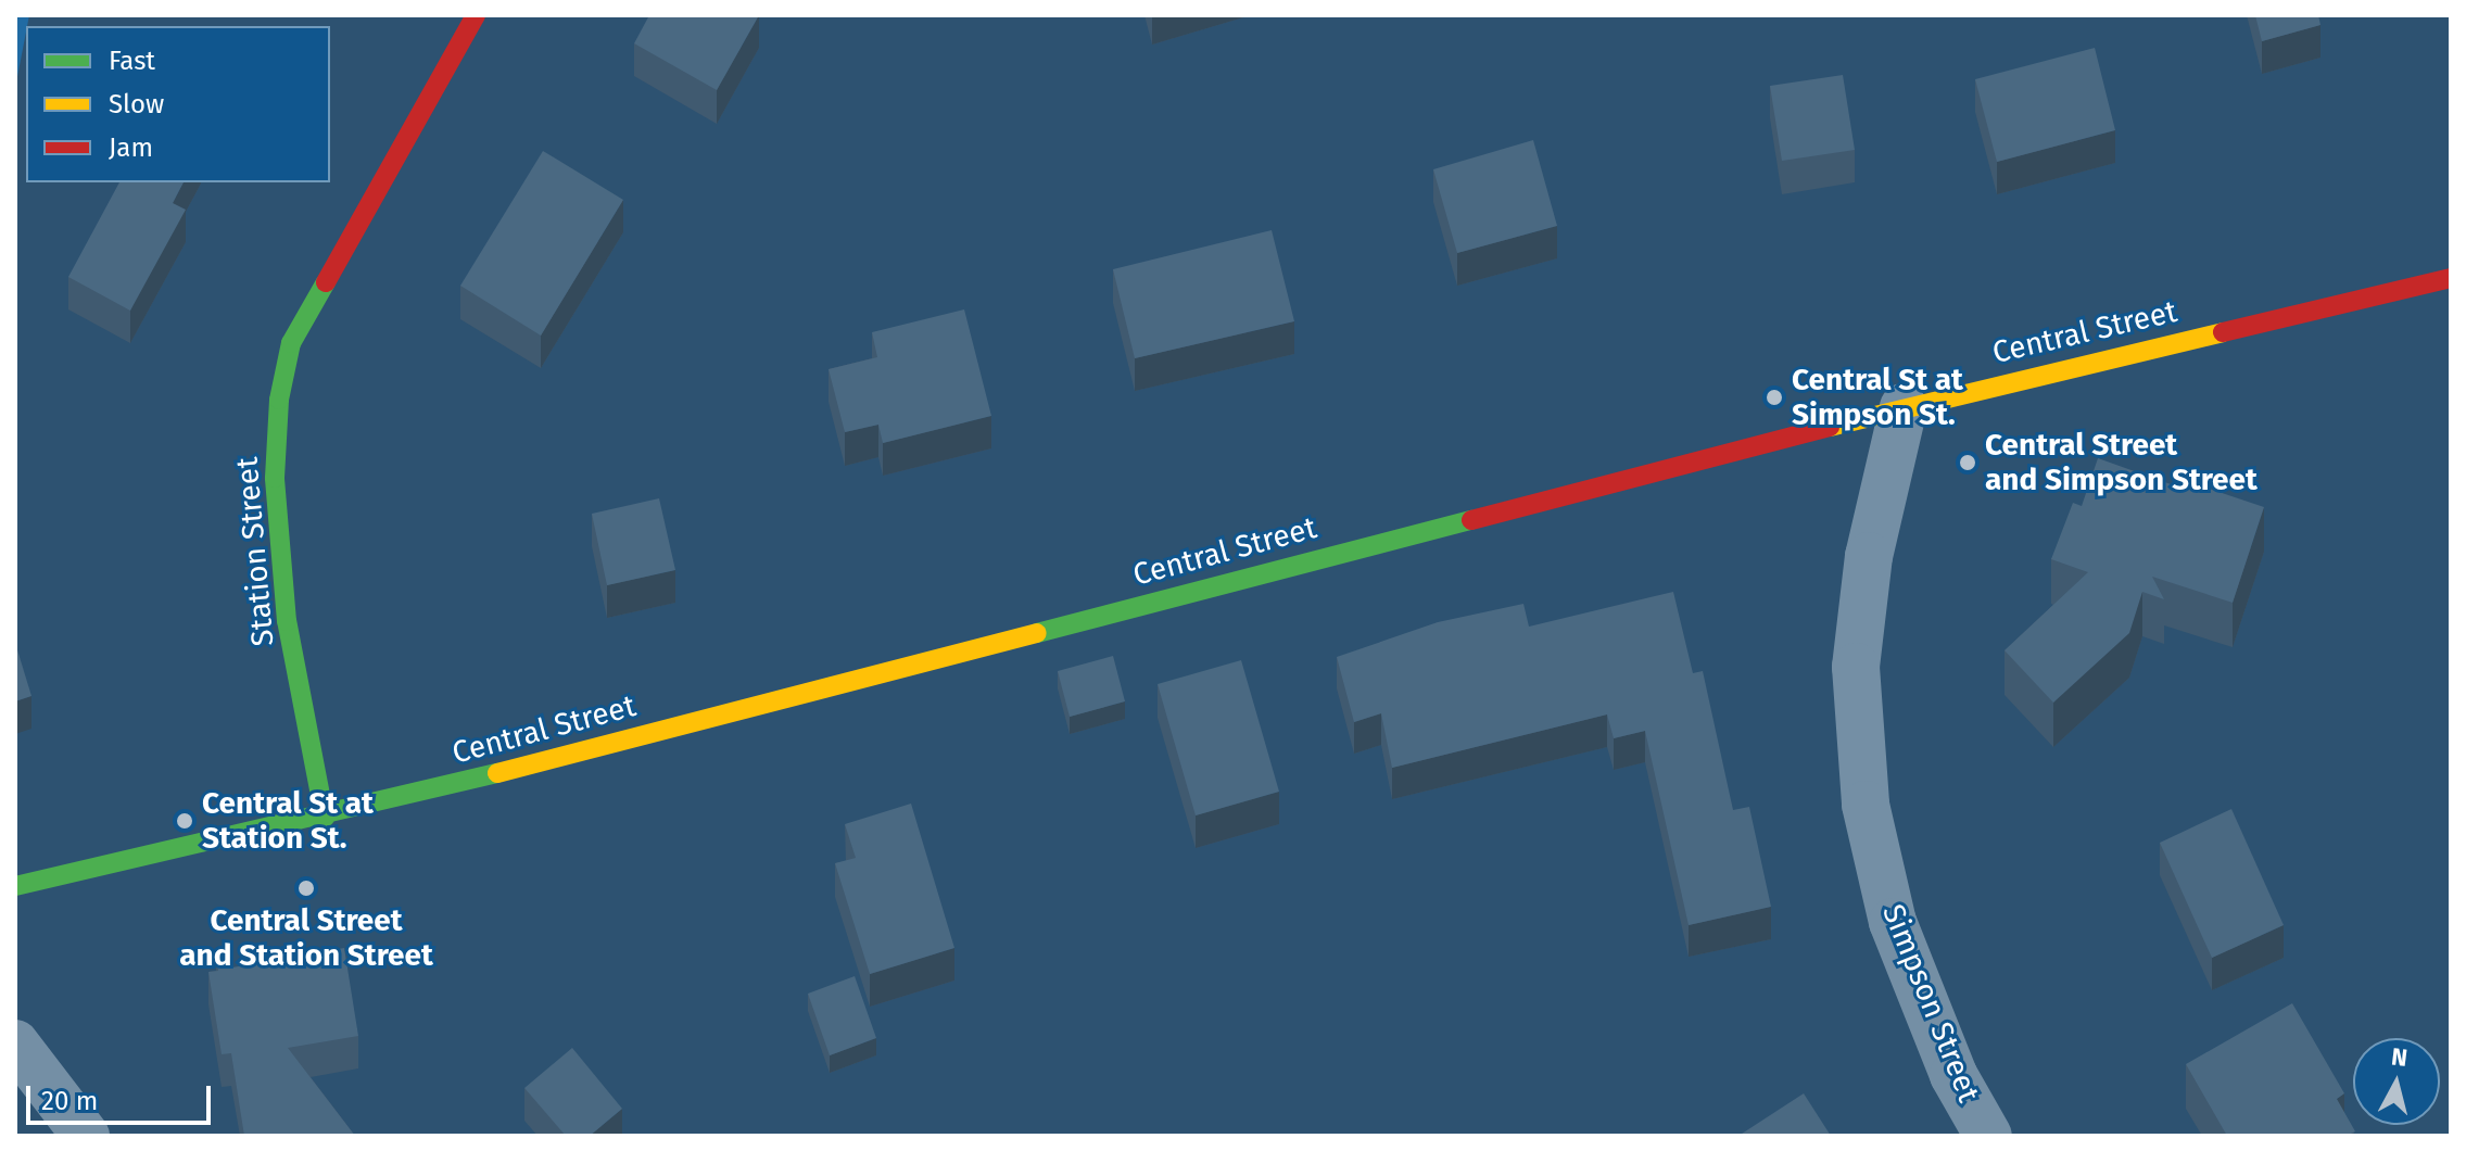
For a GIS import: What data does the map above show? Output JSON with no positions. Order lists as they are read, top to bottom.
{
  "streets": {
    "main road": ["Central Street", "Station Street"],
    "street": ["Simpson Street"]
  },
  "crossings": [
    ["Central Street", "Station Street"],
    ["Central Street", "Simpson Street"]
  ],
  "places": [
    "Central St at Simpson St.",
    "Central Street and Simpson Street",
    "Central St at Station St.",
    "Central Street and Station Street"
  ],
  "legend": ["Fast", "Slow", "Jam"],
  "scale_bar": "20 m",
  "north": "top"
}
